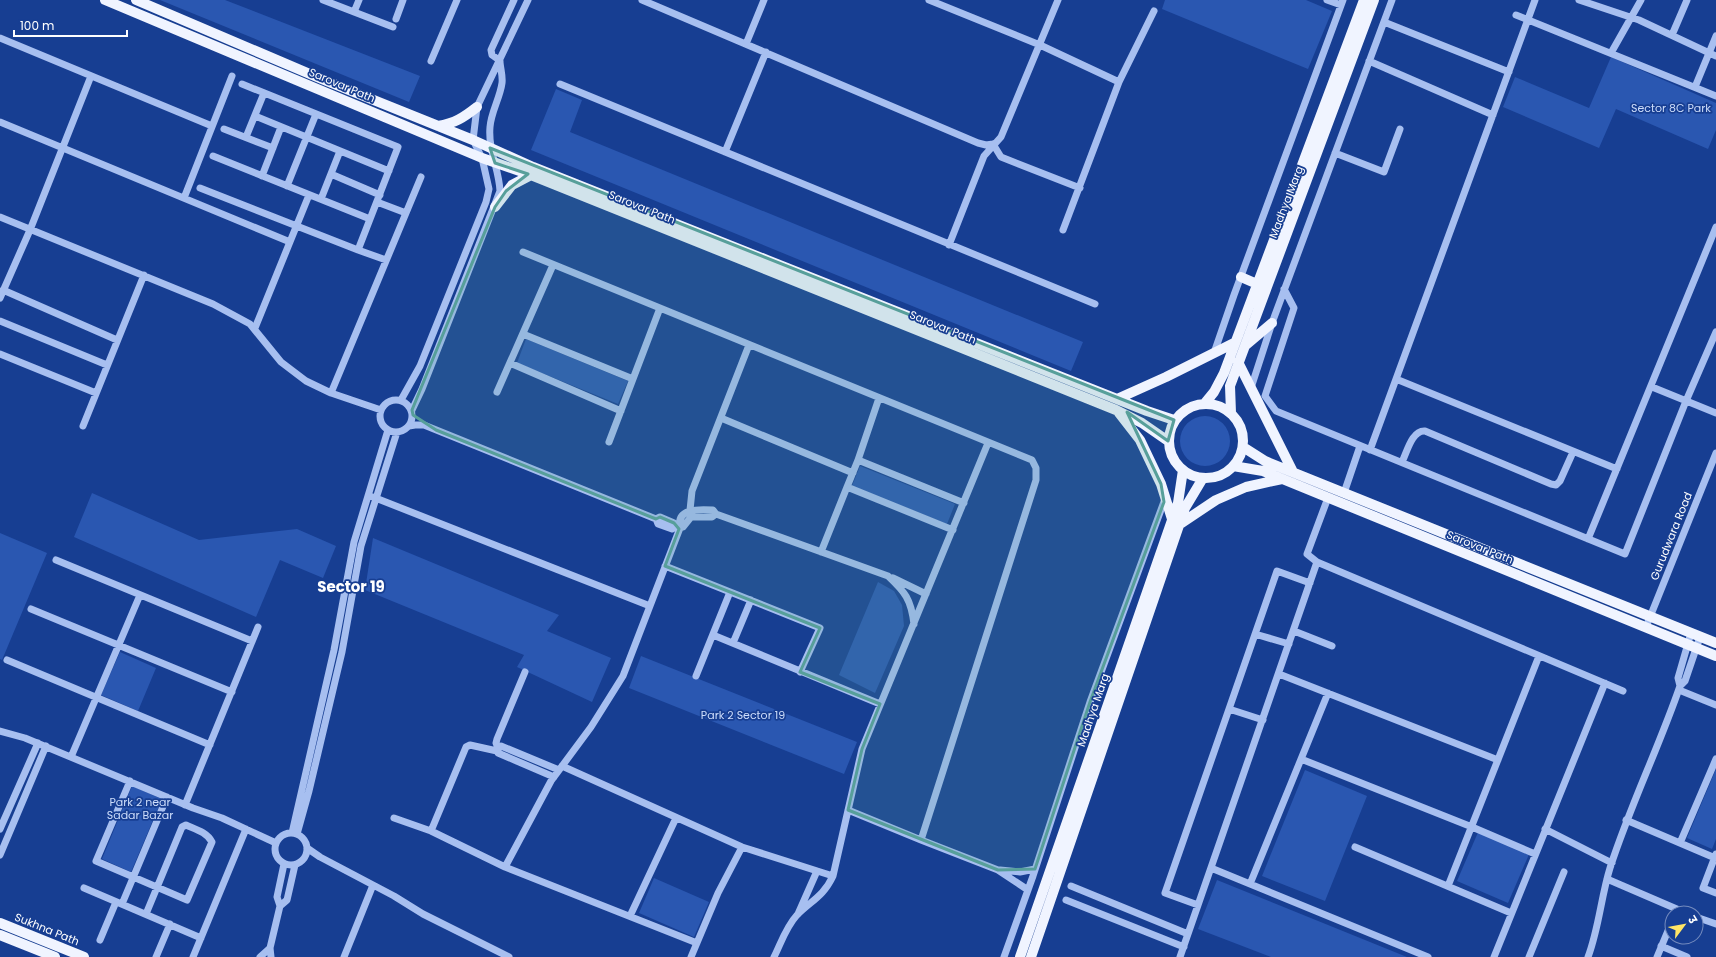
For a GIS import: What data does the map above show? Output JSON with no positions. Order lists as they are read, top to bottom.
{
  "streets": {
    "main road": ["Sarovar Path", "Madhya Marg", "Sukhna Path"],
    "street": ["Gurudwara Road"]
  },
  "crossings": [
    ["Sarovar Path", "Madhya Marg"],
    ["Sarovar Path", "Gurudwara Road"]
  ],
  "districts": ["Sector 19"],
  "parks": ["Sector 8C Park", "Park 2 Sector 19", "Park 2 near Sadar Bazar"],
  "scale_bar": "100 m",
  "north": "top right"
}
